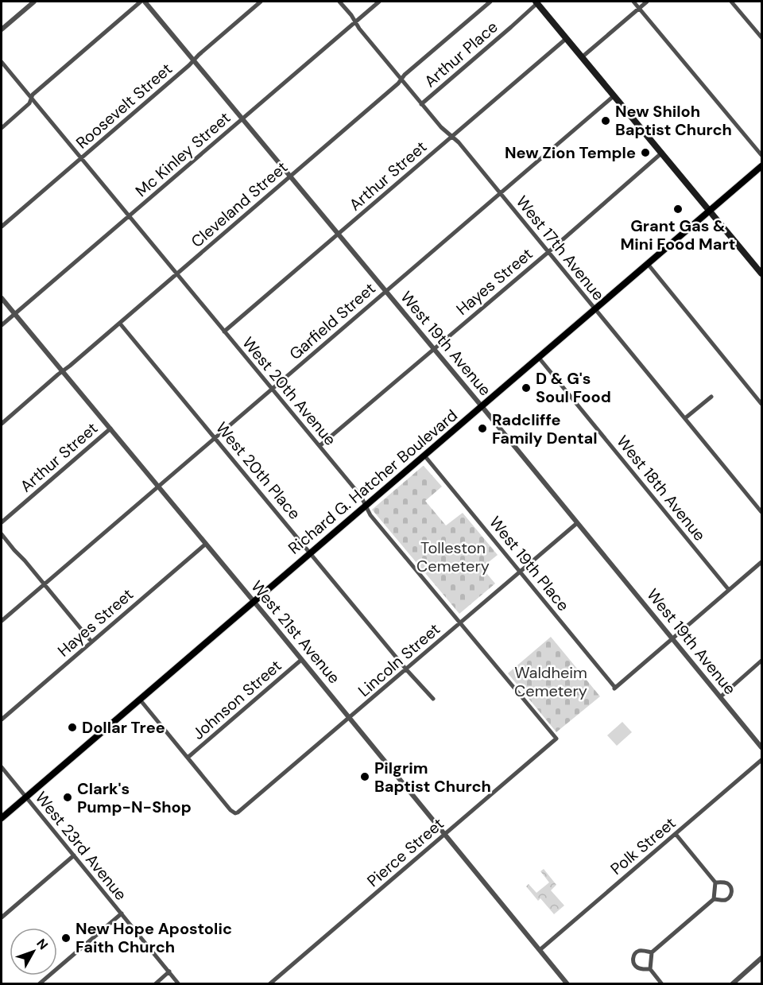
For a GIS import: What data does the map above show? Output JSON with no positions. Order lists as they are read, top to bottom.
{
  "streets": {
    "main road": ["Richard G. Hatcher Boulevard"],
    "street": [
      "Arthur Place",
      "Roosevelt Street",
      "Mc Kinley Street",
      "Arthur Street",
      "Cleveland Street",
      "West 17th Avenue",
      "Hayes Street",
      "Garfield Street",
      "West 19th Avenue",
      "West 20th Avenue",
      "West 20th Place",
      "West 18th Avenue",
      "West 19th Place",
      "West 21st Avenue",
      "Lincoln Street",
      "Johnson Street",
      "West 23rd Avenue",
      "Polk Street",
      "Pierce Street"
    ]
  },
  "crossings": [
    ["Arthur Place", "West 17th Avenue"],
    ["Roosevelt Street", "West 19th Avenue"],
    ["Roosevelt Street", "West 20th Avenue"],
    ["Mc Kinley Street", "West 17th Avenue"],
    ["Mc Kinley Street", "West 19th Avenue"],
    ["Mc Kinley Street", "West 20th Avenue"],
    ["Mc Kinley Street", "West 21st Avenue"],
    ["Arthur Street", "West 17th Avenue"],
    ["Arthur Street", "West 19th Avenue"],
    ["Arthur Street", "West 20th Avenue"],
    ["Arthur Street", "West 21st Avenue"],
    ["Cleveland Street", "West 17th Avenue"],
    ["Cleveland Street", "West 19th Avenue"],
    ["Cleveland Street", "West 20th Avenue"],
    ["Cleveland Street", "West 20th Place"],
    ["Cleveland Street", "West 21st Avenue"],
    ["West 17th Avenue", "Hayes Street"],
    ["West 17th Avenue", "Garfield Street"],
    ["West 17th Avenue", "Richard G. Hatcher Boulevard"],
    ["Hayes Street", "West 19th Avenue"],
    ["Hayes Street", "West 20th Avenue"],
    ["Hayes Street", "West 21st Avenue"],
    ["Garfield Street", "West 19th Avenue"],
    ["Garfield Street", "West 20th Avenue"],
    ["Garfield Street", "West 20th Place"],
    ["Garfield Street", "West 21st Avenue"],
    ["West 19th Avenue", "Richard G. Hatcher Boulevard"],
    ["West 19th Avenue", "West 19th Place"],
    ["West 19th Avenue", "Lincoln Street"],
    ["West 20th Avenue", "Richard G. Hatcher Boulevard"],
    ["West 20th Avenue", "Lincoln Street"],
    ["West 20th Avenue", "Pierce Street"],
    ["West 20th Place", "Richard G. Hatcher Boulevard"],
    ["West 20th Place", "Lincoln Street"],
    ["Richard G. Hatcher Boulevard", "West 18th Avenue"],
    ["Richard G. Hatcher Boulevard", "West 19th Place"],
    ["Richard G. Hatcher Boulevard", "West 21st Avenue"],
    ["Richard G. Hatcher Boulevard", "West 23rd Avenue"],
    ["West 19th Place", "Lincoln Street"],
    ["West 21st Avenue", "Lincoln Street"],
    ["West 21st Avenue", "Johnson Street"],
    ["West 21st Avenue", "Polk Street"],
    ["West 21st Avenue", "Pierce Street"],
    ["Lincoln Street", "Johnson Street"]
  ],
  "parks": ["Tolleston Cemetery", "Waldheim Cemetery"],
  "places": [
    "New Shiloh Baptist Church",
    "New Zion Temple",
    "Grant Gas & Mini Food Mart",
    "D & G's Soul Food",
    "Radcliffe Family Dental",
    "Dollar Tree",
    "Pilgrim Baptist Church",
    "Clark's Pump-N-Shop",
    "New Hope Apostolic Faith Church"
  ],
  "north": "top right"
}
